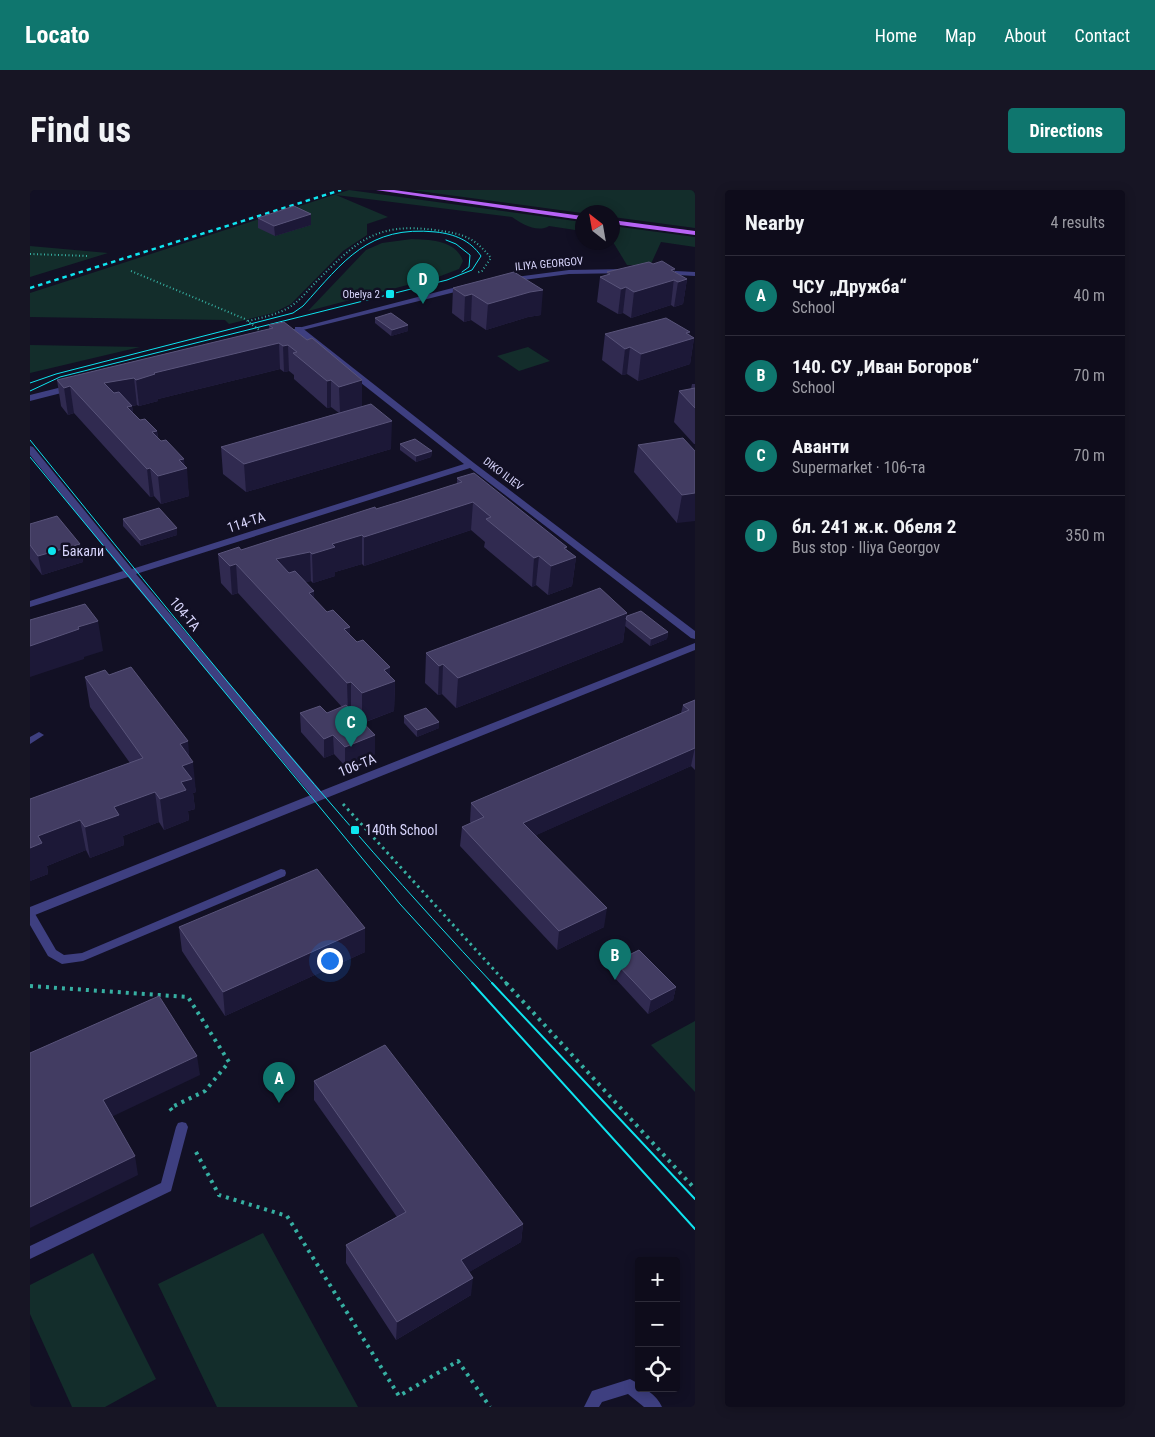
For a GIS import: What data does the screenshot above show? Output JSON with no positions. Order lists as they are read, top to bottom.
{
  "streets": {
    "street": [
      "ILIYA GEORGOV",
      "DIKO ILIEV",
      "114-ТА",
      "104-ТА",
      "106-ТА"
    ]
  },
  "crossings": [
    ["DIKO ILIEV", "114-ТА"],
    ["114-ТА", "104-ТА"],
    ["104-ТА", "106-ТА"]
  ],
  "places": {
    "transit": ["Obelya 2", "140th School"],
    "other": ["Бакали"]
  },
  "north": "top left",
  "page": {
    "header": "Locato",
    "nav": [
      "Home",
      "Map",
      "About",
      "Contact"
    ],
    "buttons": "Directions",
    "title": "Find us",
    "heading": ["Nearby", "4 results"],
    "list": [
      {
        "mark": "A",
        "name": "ЧСУ „Дружба“",
        "note": "School",
        "value": "40 m"
      },
      {
        "mark": "B",
        "name": "140. СУ „Иван Богоров“",
        "note": "School",
        "value": "70 m"
      },
      {
        "mark": "C",
        "name": "Аванти",
        "note": "Supermarket · 106-та",
        "value": "70 m"
      },
      {
        "mark": "D",
        "name": "бл. 241 ж.к. Обеля 2",
        "note": "Bus stop · Iliya Georgov",
        "value": "350 m"
      }
    ],
    "pins": [
      "D",
      "C",
      "B",
      "A"
    ],
    "map_buttons": ["+", "−"]
  }
}
